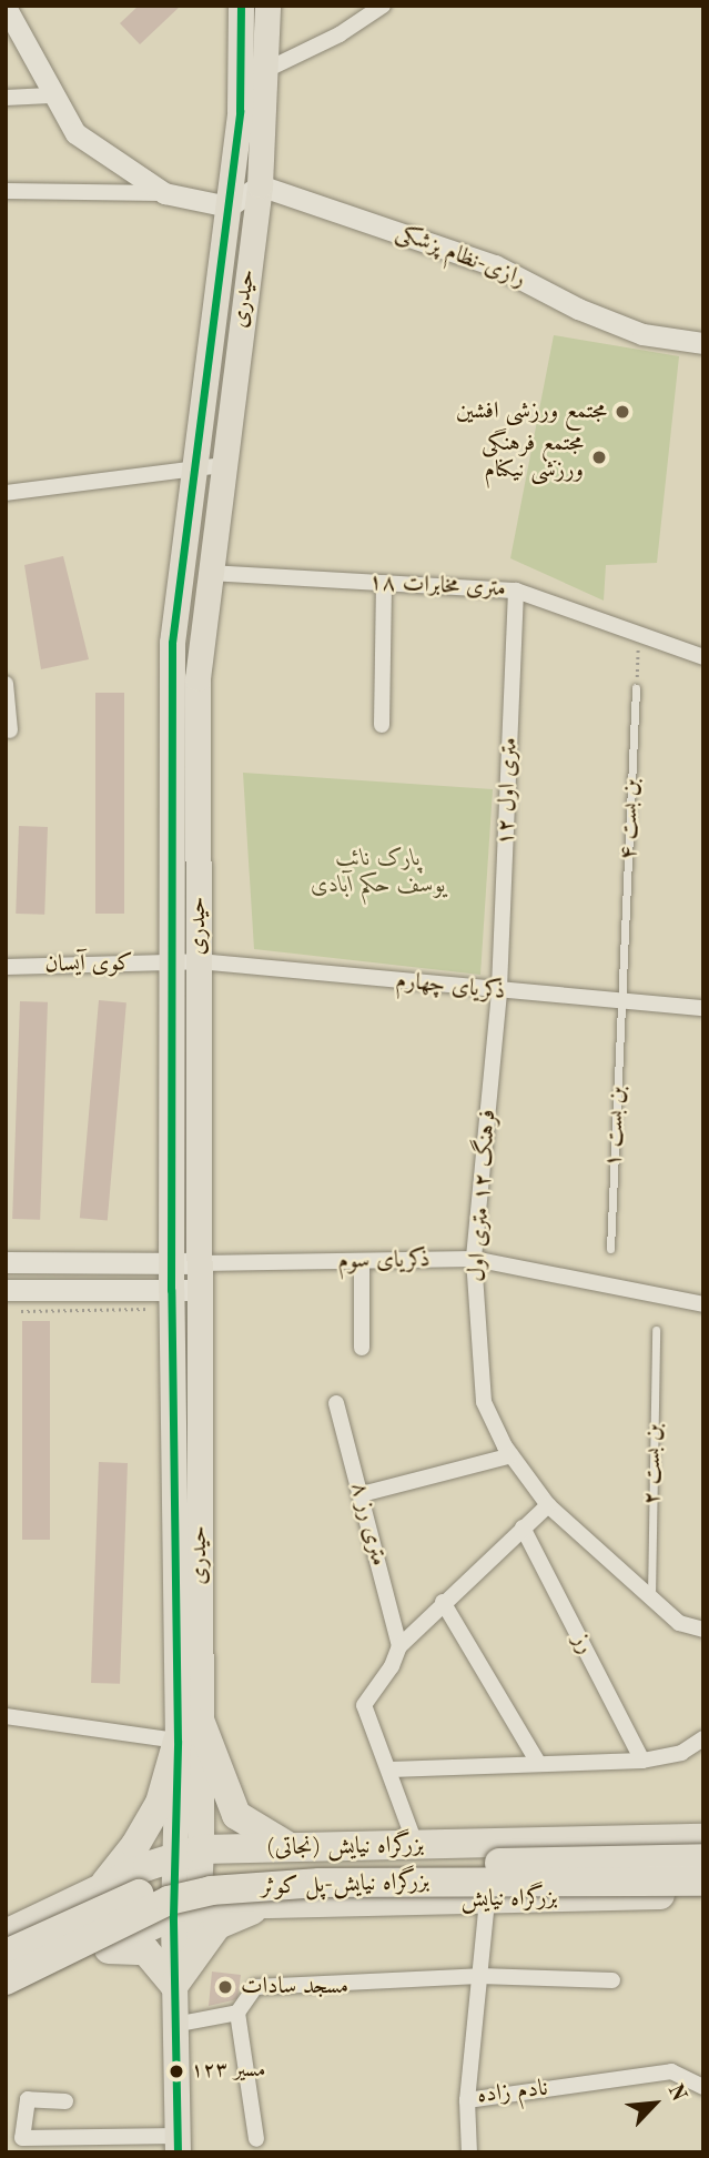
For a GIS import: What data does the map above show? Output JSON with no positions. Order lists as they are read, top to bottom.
{
  "streets": {
    "highway": ["بزرگراه نیایش (نجاتی)", "بزرگراه نیایش-پل کوثر", "بزرگراه نیایش"],
    "main road": ["رازی-نظام پزشکی", "حیدری"],
    "street": [
      "۱۸ متری مخابرات",
      "۱۲ متری اول",
      "کوی آیسان",
      "ذکریای چهارم",
      "فرهنگ ۱۲ متری اول",
      "ذکریای سوم",
      "۸ متری رز",
      "رز",
      "نادم زاده"
    ],
    "lane": ["بن بست ۴", "بن بست ۱", "بن بست ۲"]
  },
  "crossings": [
    ["رازی-نظام پزشکی", "حیدری"],
    ["حیدری", "۱۸ متری مخابرات"],
    ["حیدری", "کوی آیسان"],
    ["حیدری", "ذکریای چهارم"],
    ["حیدری", "ذکریای سوم"],
    ["حیدری", "بزرگراه نیایش (نجاتی)"],
    ["۱۸ متری مخابرات", "۱۲ متری اول"],
    ["۱۲ متری اول", "ذکریای چهارم"],
    ["۱۲ متری اول", "فرهنگ ۱۲ متری اول"],
    ["بن بست ۴", "ذکریای چهارم"],
    ["بن بست ۴", "بن بست ۱"],
    ["کوی آیسان", "ذکریای چهارم"],
    ["ذکریای چهارم", "بن بست ۱"],
    ["ذکریای چهارم", "فرهنگ ۱۲ متری اول"],
    ["فرهنگ ۱۲ متری اول", "ذکریای سوم"],
    ["فرهنگ ۱۲ متری اول", "بن بست ۲"],
    ["بزرگراه نیایش", "نادم زاده"]
  ],
  "parks": ["پارک نائب یوسف حکم آبادی"],
  "places": [
    "مجتمع ورزشی افشین",
    "مجتمع فرهنگی ورزشی نیکنام",
    "مسجد سادات",
    "مسیر ۱۲۳"
  ],
  "north": "top right"
}
